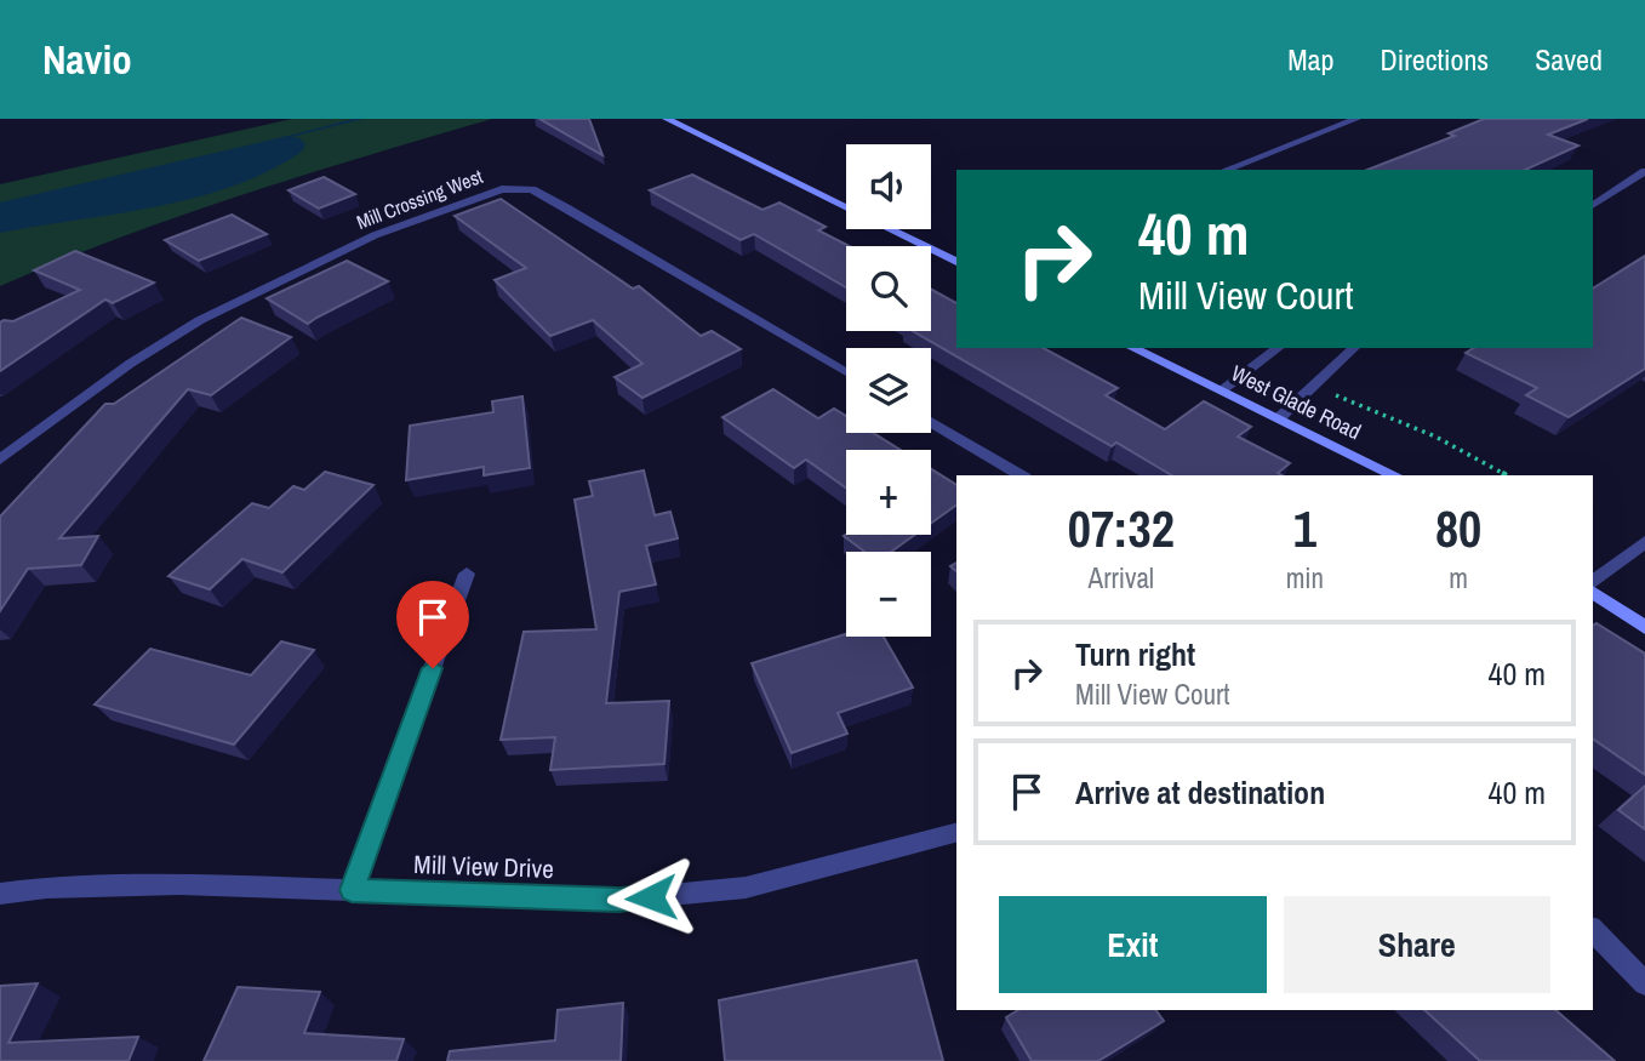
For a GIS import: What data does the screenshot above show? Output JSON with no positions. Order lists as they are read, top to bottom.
{
  "streets": {
    "main road": ["West Glade Road"],
    "street": ["Mill Crossing West", "Mill View Drive"]
  },
  "page": {
    "header": "Navio",
    "nav": ["Map", "Directions", "Saved"],
    "map_buttons": ["+", "−"],
    "turn": ["40 m", "Mill View Court"],
    "eta": [
      "07:32",
      "Arrival",
      "1",
      "min",
      "80",
      "m"
    ],
    "list": [
      {
        "name": "Turn right",
        "note": "Mill View Court",
        "value": "40 m"
      },
      {
        "name": "Arrive at destination",
        "value": "40 m"
      }
    ],
    "buttons": ["Exit", "Share"]
  }
}
